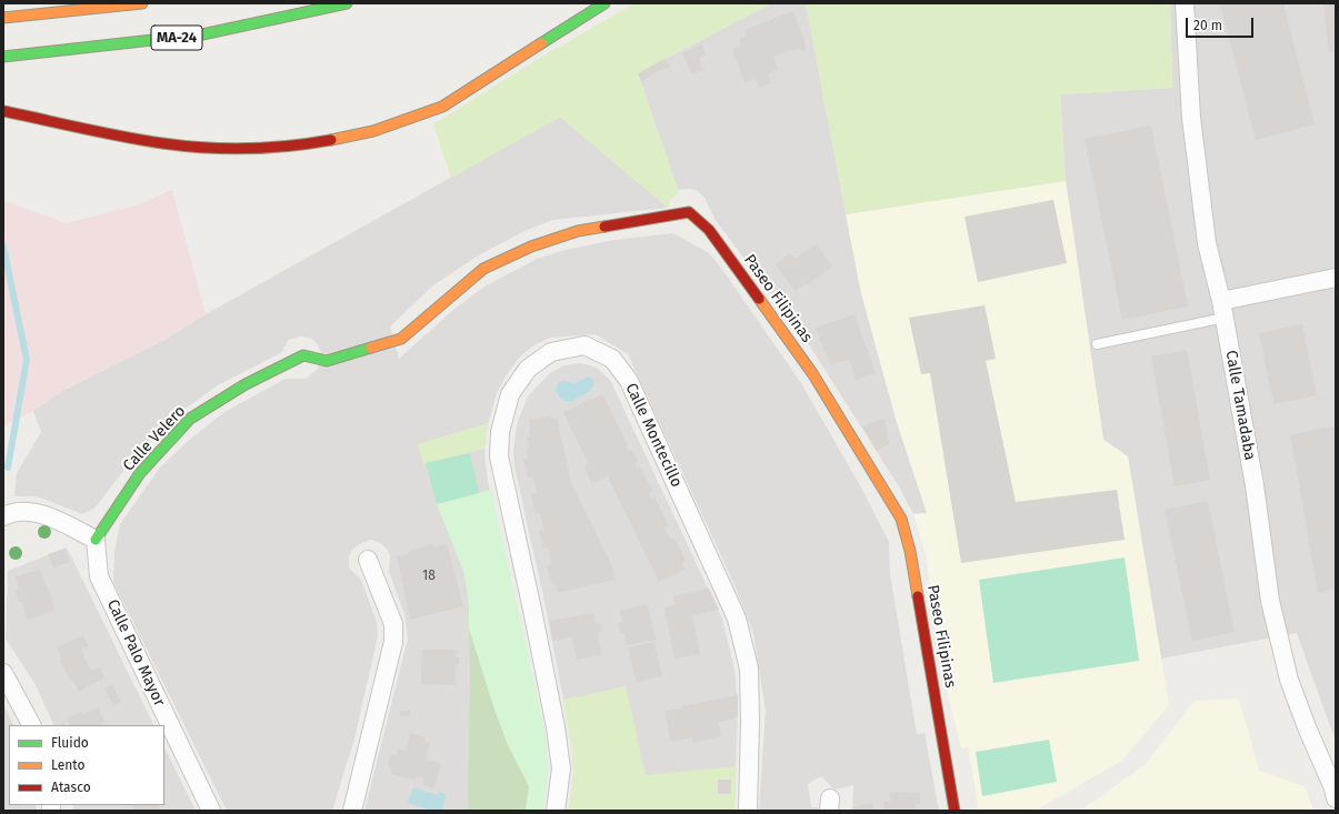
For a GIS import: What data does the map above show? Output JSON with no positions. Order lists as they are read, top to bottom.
{
  "streets": {
    "main road": ["MA-24", "Paseo Filipinas", "Calle Velero"],
    "street": ["Calle Tamadaba", "Calle Montecillo", "Calle Palo Mayor"]
  },
  "crossings": [
    ["Paseo Filipinas", "Calle Velero"],
    ["Calle Velero", "Calle Palo Mayor"]
  ],
  "house_numbers": ["18"],
  "legend": ["Fluido", "Lento", "Atasco"],
  "scale_bar": "20 m"
}
